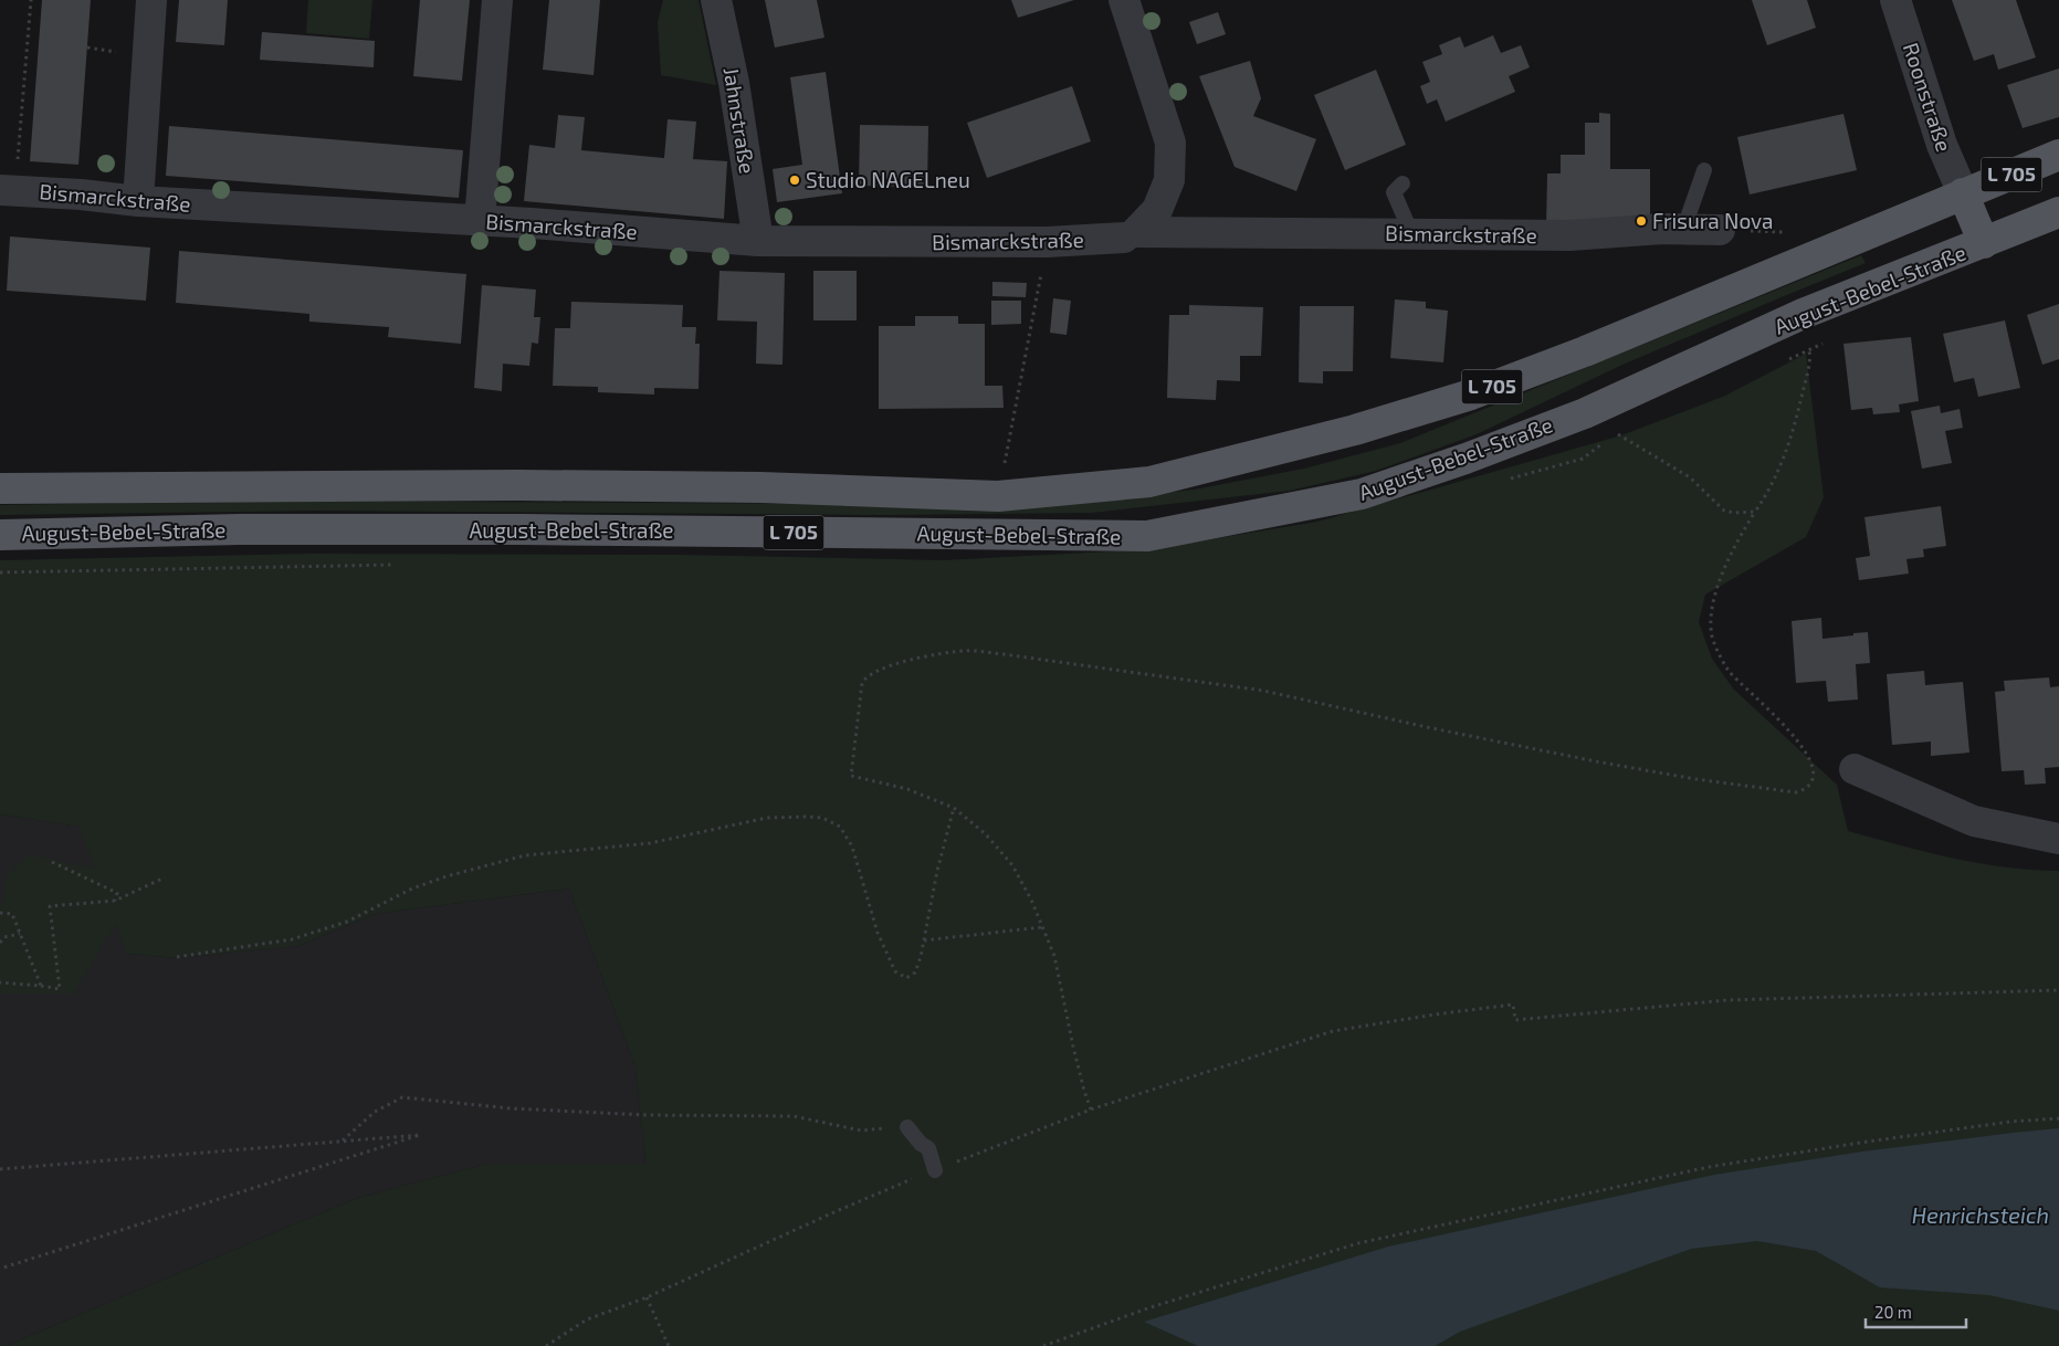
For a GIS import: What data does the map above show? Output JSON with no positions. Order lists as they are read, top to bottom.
{
  "streets": {
    "main road": ["L 705", "August-Bebel-Straße"],
    "street": ["Roonstraße", "Jahnstraße", "Bismarckstraße"]
  },
  "crossings": [
    ["Roonstraße", "August-Bebel-Straße"],
    ["Jahnstraße", "Bismarckstraße"]
  ],
  "water": ["Henrichsteich"],
  "places": ["Studio NAGELneu", "Frisura Nova"],
  "scale_bar": "20 m"
}
